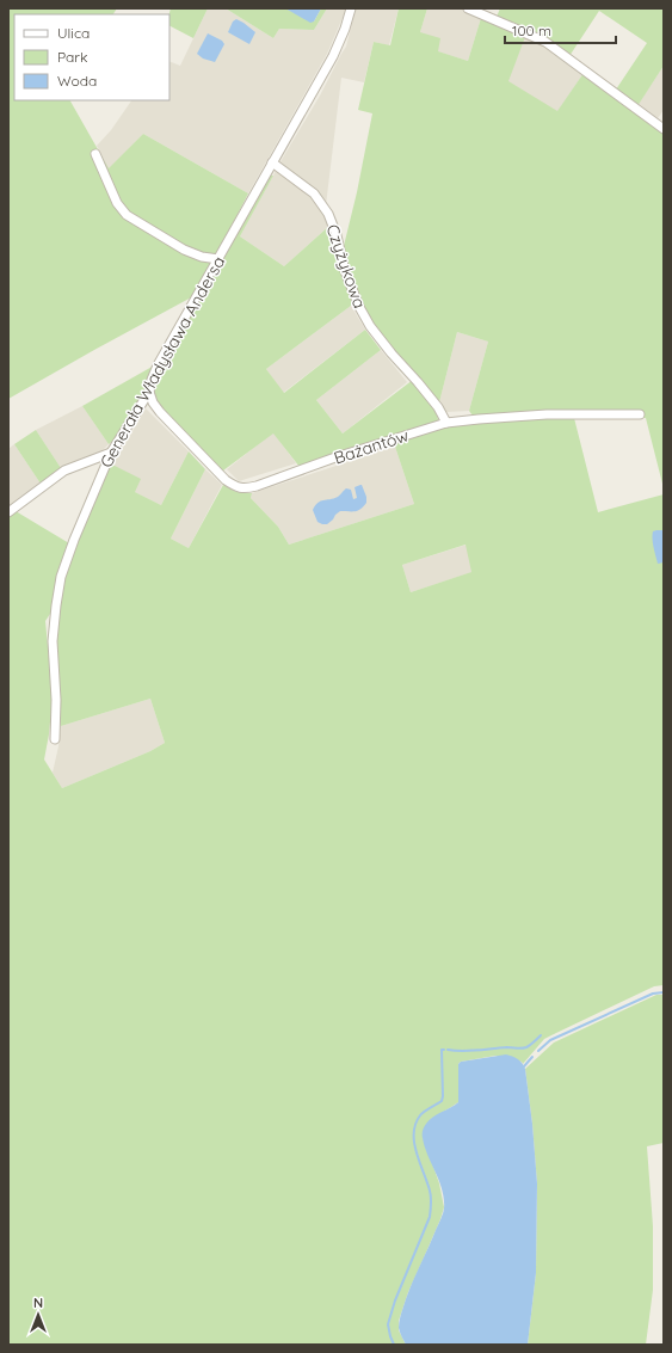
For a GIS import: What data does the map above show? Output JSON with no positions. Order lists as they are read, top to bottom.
{
  "streets": {
    "street": ["Czyżykowa", "Generała Władysława Andersa", "Bażantów"]
  },
  "crossings": [
    ["Czyżykowa", "Generała Władysława Andersa"],
    ["Czyżykowa", "Bażantów"],
    ["Generała Władysława Andersa", "Bażantów"]
  ],
  "legend": ["Ulica", "Park", "Woda"],
  "scale_bar": "100 m",
  "north": "top"
}
